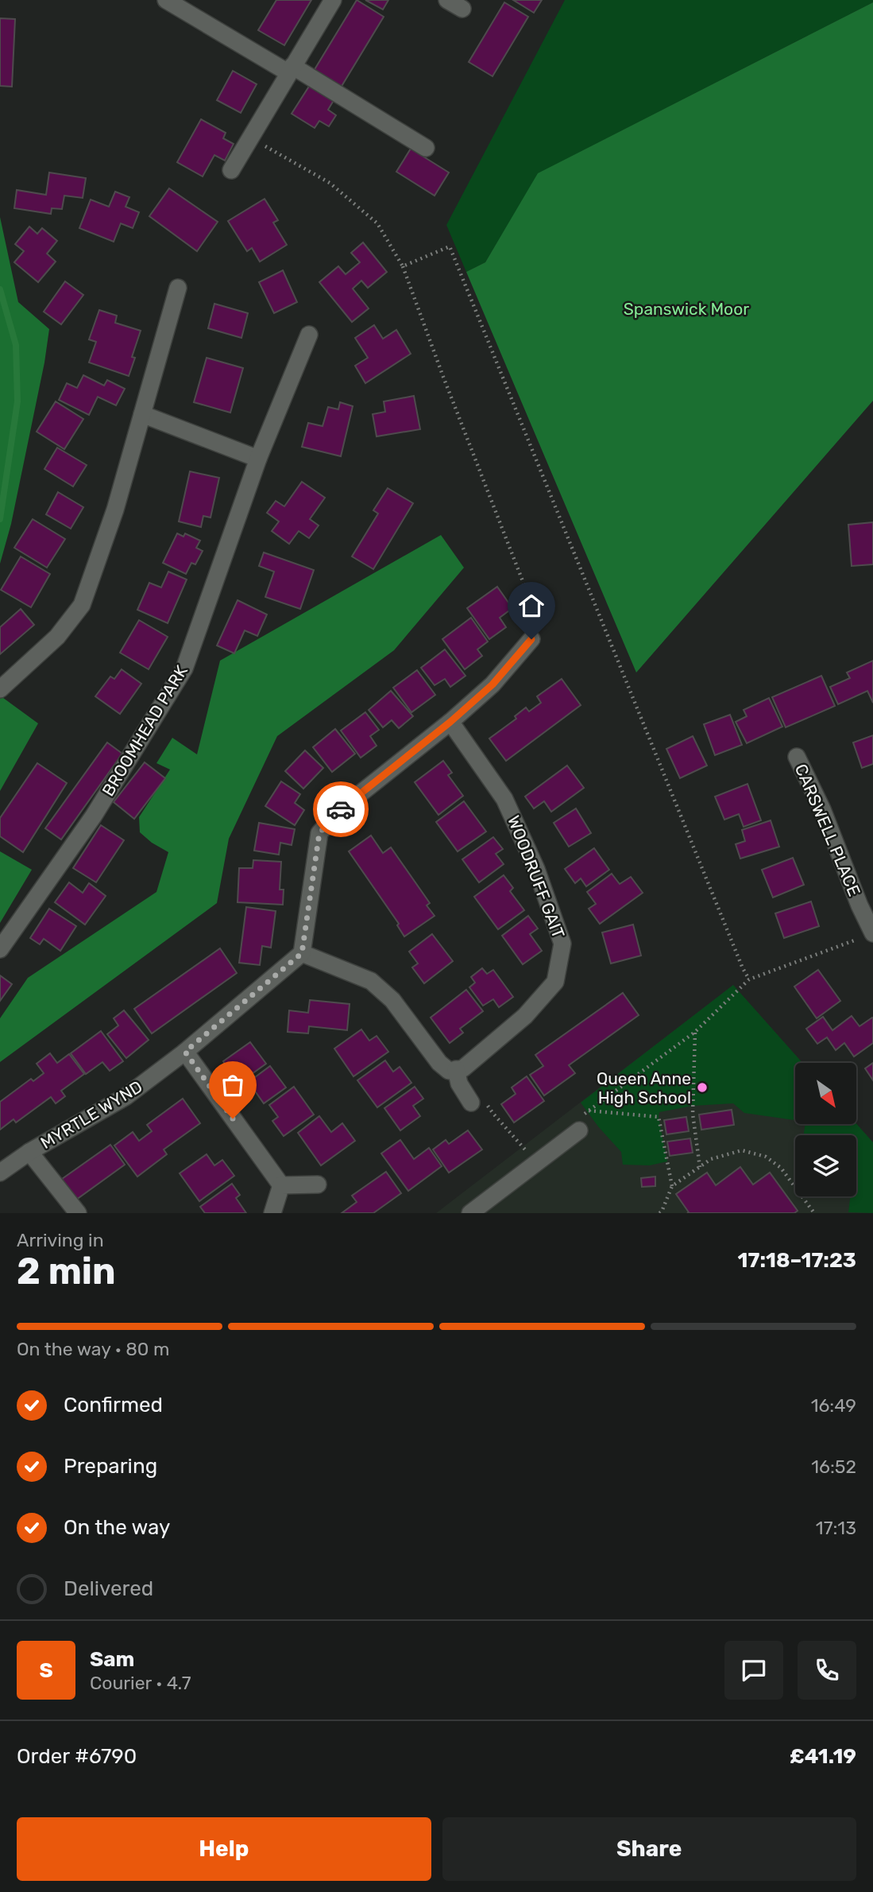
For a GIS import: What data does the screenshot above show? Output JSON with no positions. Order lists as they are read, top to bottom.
{
  "streets": {
    "street": [
      "BROOMHEAD PARK",
      "CARSWELL PLACE",
      "WOODRUFF GAIT",
      "MYRTLE WYND"
    ]
  },
  "parks": ["Spanswick Moor"],
  "places": ["Queen Anne High School"],
  "north": "bottom right",
  "page": {
    "heading": ["2 min", "Arriving in", "17:18–17:23"],
    "panel": [
      "Sam",
      "Courier · 4.7",
      "Order #6790",
      "£41.19"
    ],
    "bar": "On the way · 80 m",
    "list": [
      ["Confirmed", "16:49"],
      ["Preparing", "16:52"],
      ["On the way", "17:13"],
      "Delivered"
    ],
    "round": "S",
    "buttons": ["Help", "Share"]
  }
}
